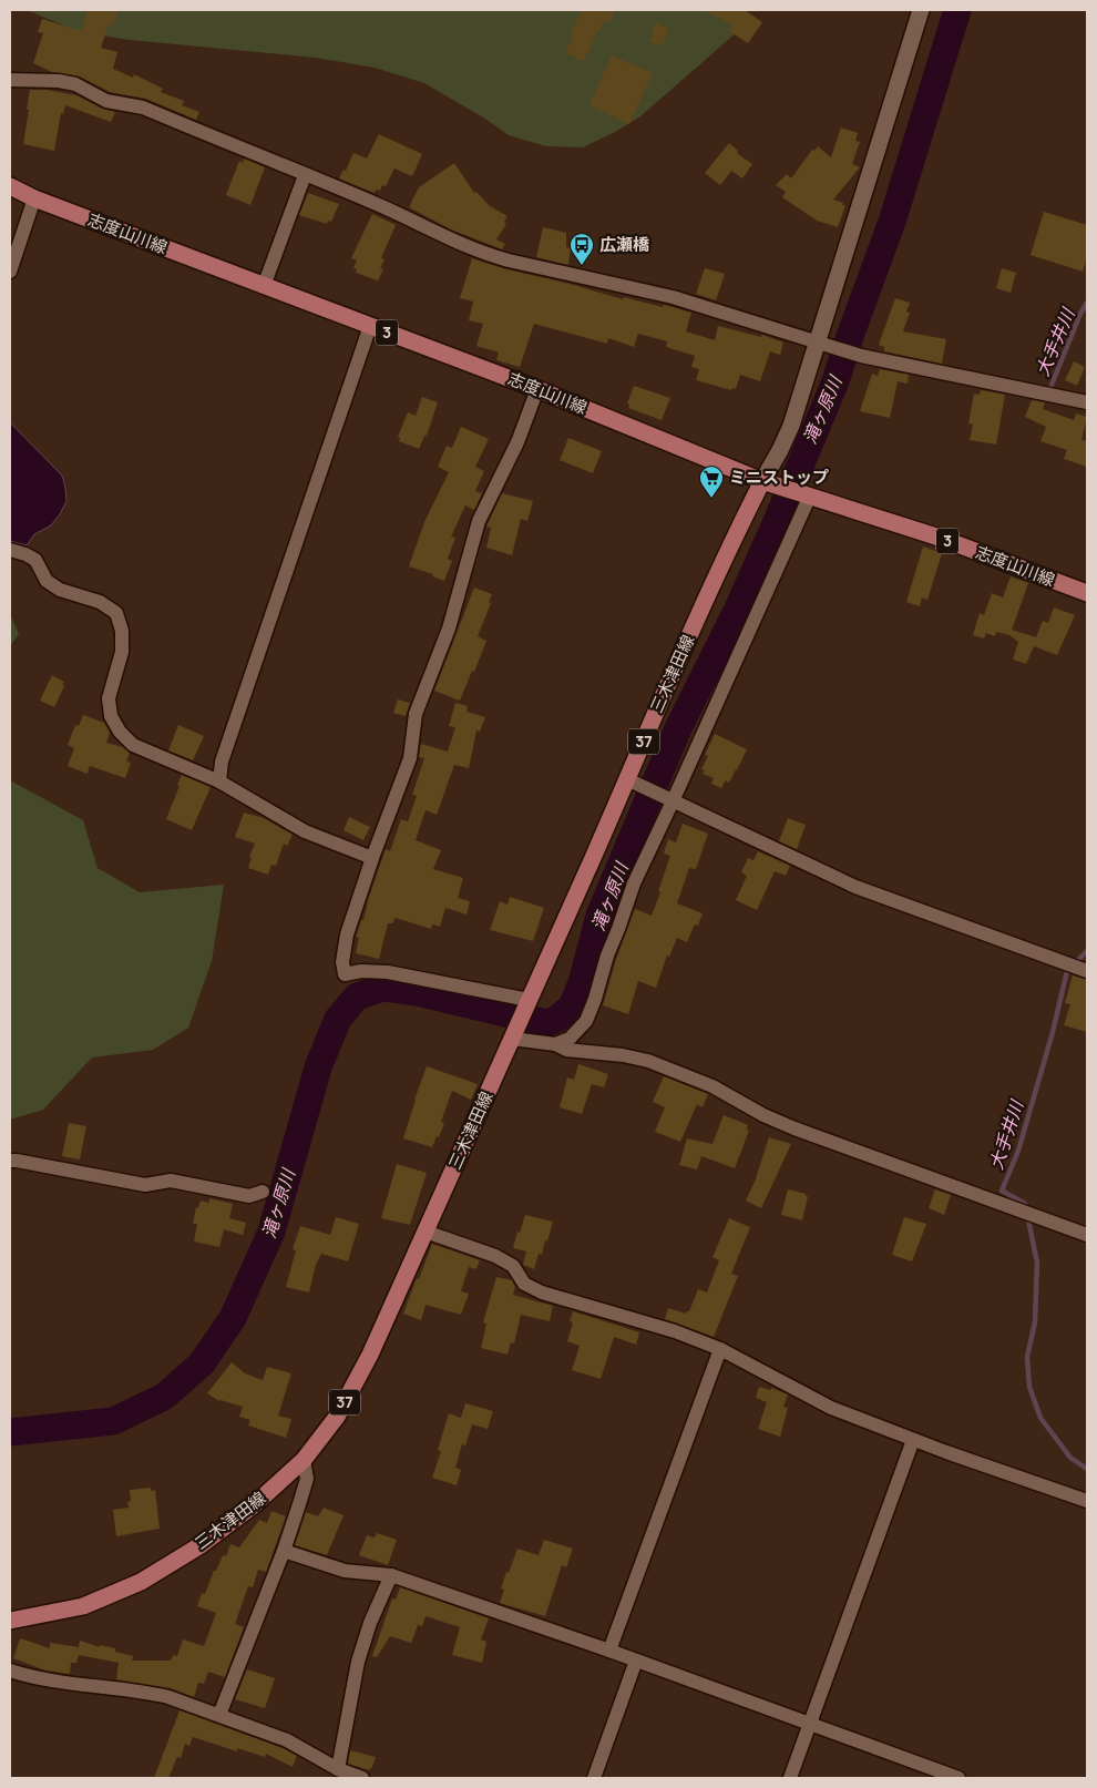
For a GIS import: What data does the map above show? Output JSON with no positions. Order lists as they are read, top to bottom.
{
  "streets": {
    "main road": [
      "志度山川線",
      "3",
      "三木津田線",
      "37"
    ]
  },
  "crossings": [
    ["志度山川線", "三木津田線"]
  ],
  "water": ["大手井川", "滝ヶ原川"],
  "places": {
    "bus stop": ["広瀬橋"],
    "supermarket": ["ミニストップ"]
  }
}
